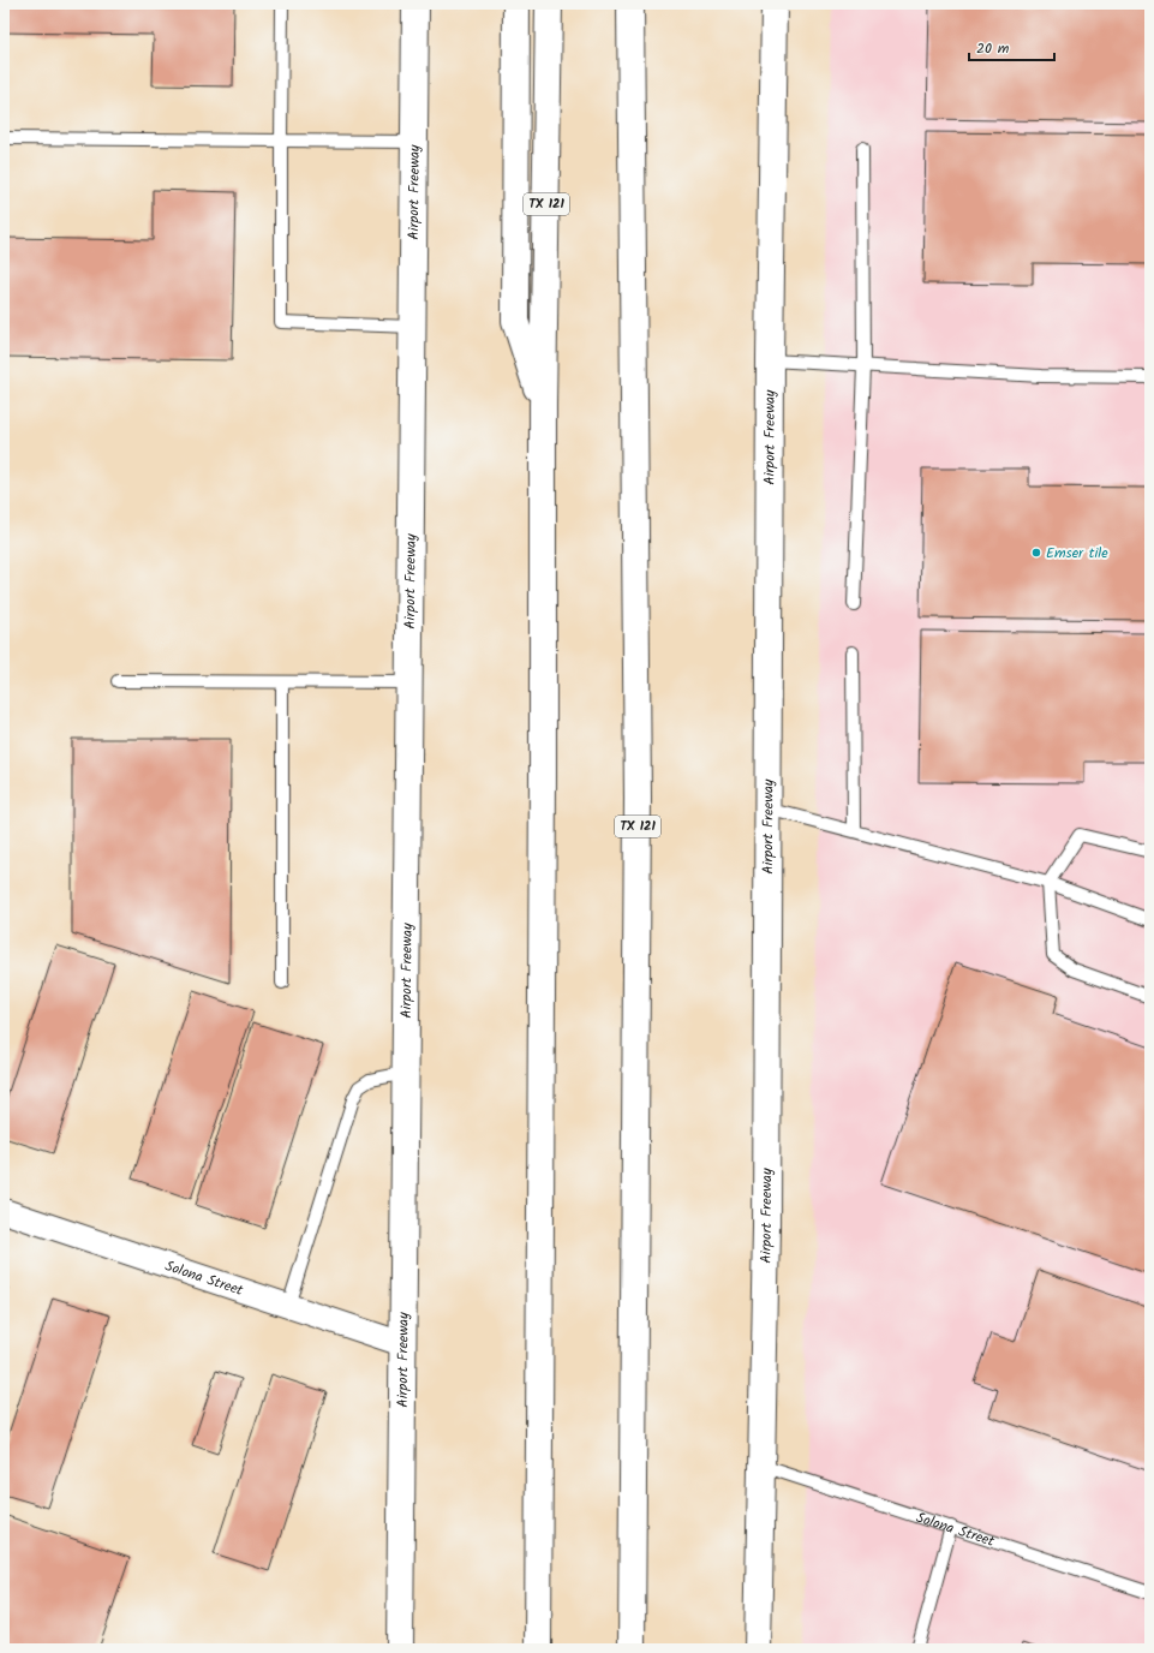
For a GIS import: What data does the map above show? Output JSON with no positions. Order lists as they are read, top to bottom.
{
  "streets": {
    "main road": ["Airport Freeway", "TX 121"],
    "street": ["Solona Street"]
  },
  "crossings": [
    ["Airport Freeway", "Solona Street"]
  ],
  "places": ["Emser tile"],
  "scale_bar": "20 m"
}
